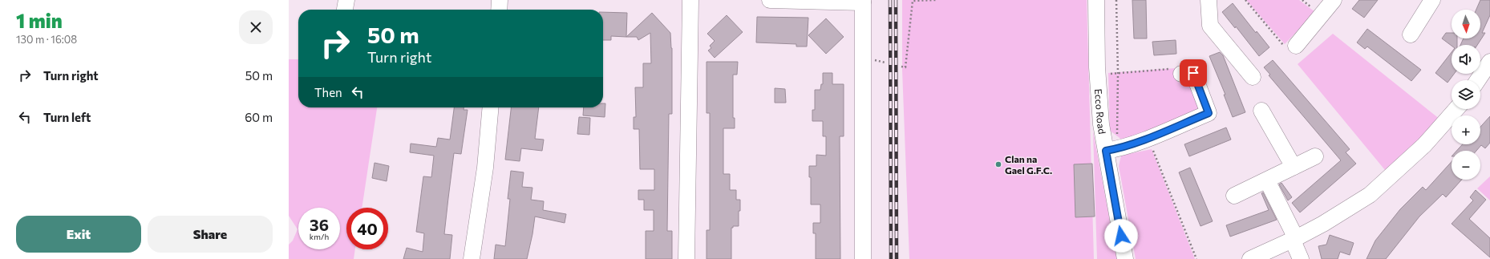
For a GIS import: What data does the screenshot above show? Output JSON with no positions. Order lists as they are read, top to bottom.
{
  "streets": {
    "street": ["Ecco Road"]
  },
  "places": ["Clan na Gael G.F.C."],
  "north": "bottom",
  "page": {
    "heading": ["1 min", "130 m · 16:08"],
    "map_buttons": ["+", "−"],
    "turn": ["50 m", "Turn right"],
    "list": [
      {
        "name": "Turn right",
        "value": "50 m"
      },
      {
        "name": "Turn left",
        "value": "60 m"
      }
    ],
    "then": "Then",
    "speed": "36 km/h",
    "limit": "40",
    "buttons": ["Exit", "Share"]
  }
}
